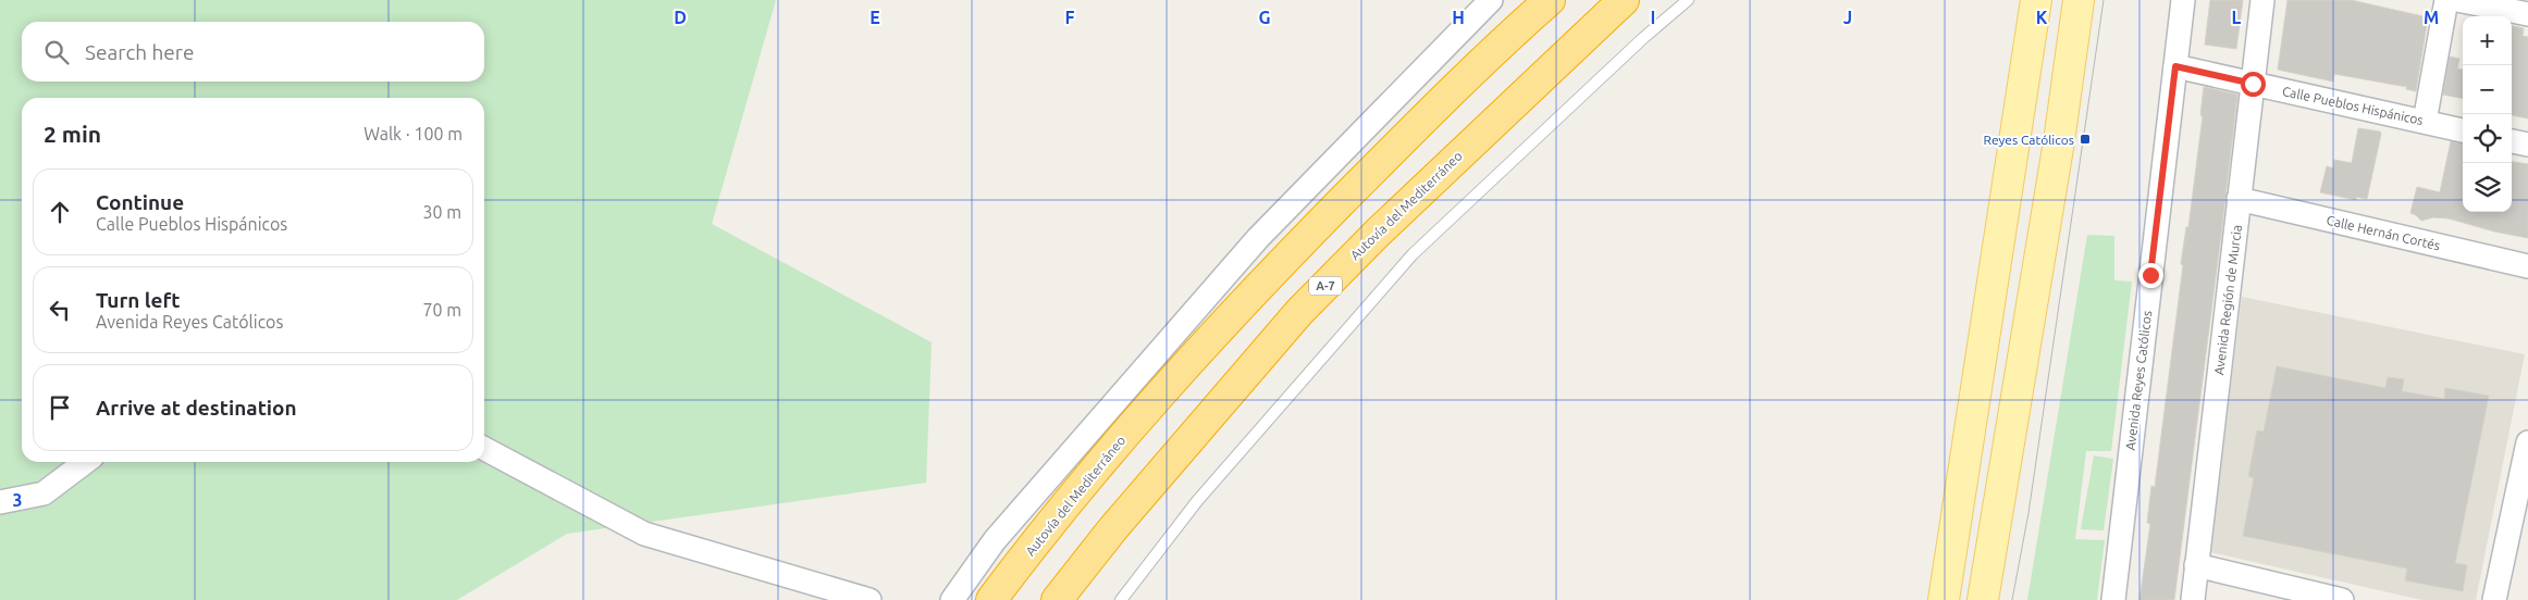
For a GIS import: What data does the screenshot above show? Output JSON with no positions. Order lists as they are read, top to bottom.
{
  "streets": {
    "highway": ["Autovía del Mediterráneo", "A-7"],
    "street": [
      "Calle Pueblos Hispánicos",
      "Calle Hernán Cortés",
      "Avenida Región de Murcia",
      "Avenida Reyes Católicos"
    ]
  },
  "crossings": [
    ["Calle Pueblos Hispánicos", "Avenida Región de Murcia"],
    ["Calle Pueblos Hispánicos", "Avenida Reyes Católicos"],
    ["Calle Hernán Cortés", "Avenida Región de Murcia"]
  ],
  "places": {
    "transit": ["Reyes Católicos"]
  },
  "page": {
    "map_buttons": ["+", "−"],
    "search": "Search here",
    "heading": ["2 min", "Walk · 100 m"],
    "list": [
      ["Continue", "Calle Pueblos Hispánicos", "30 m"],
      ["Turn left", "Avenida Reyes Católicos", "70 m"],
      "Arrive at destination"
    ]
  },
  "grid": {
    "columns": [
      "D",
      "E",
      "F",
      "G",
      "H",
      "I",
      "J",
      "K",
      "L",
      "M"
    ],
    "rows": ["3"]
  }
}
